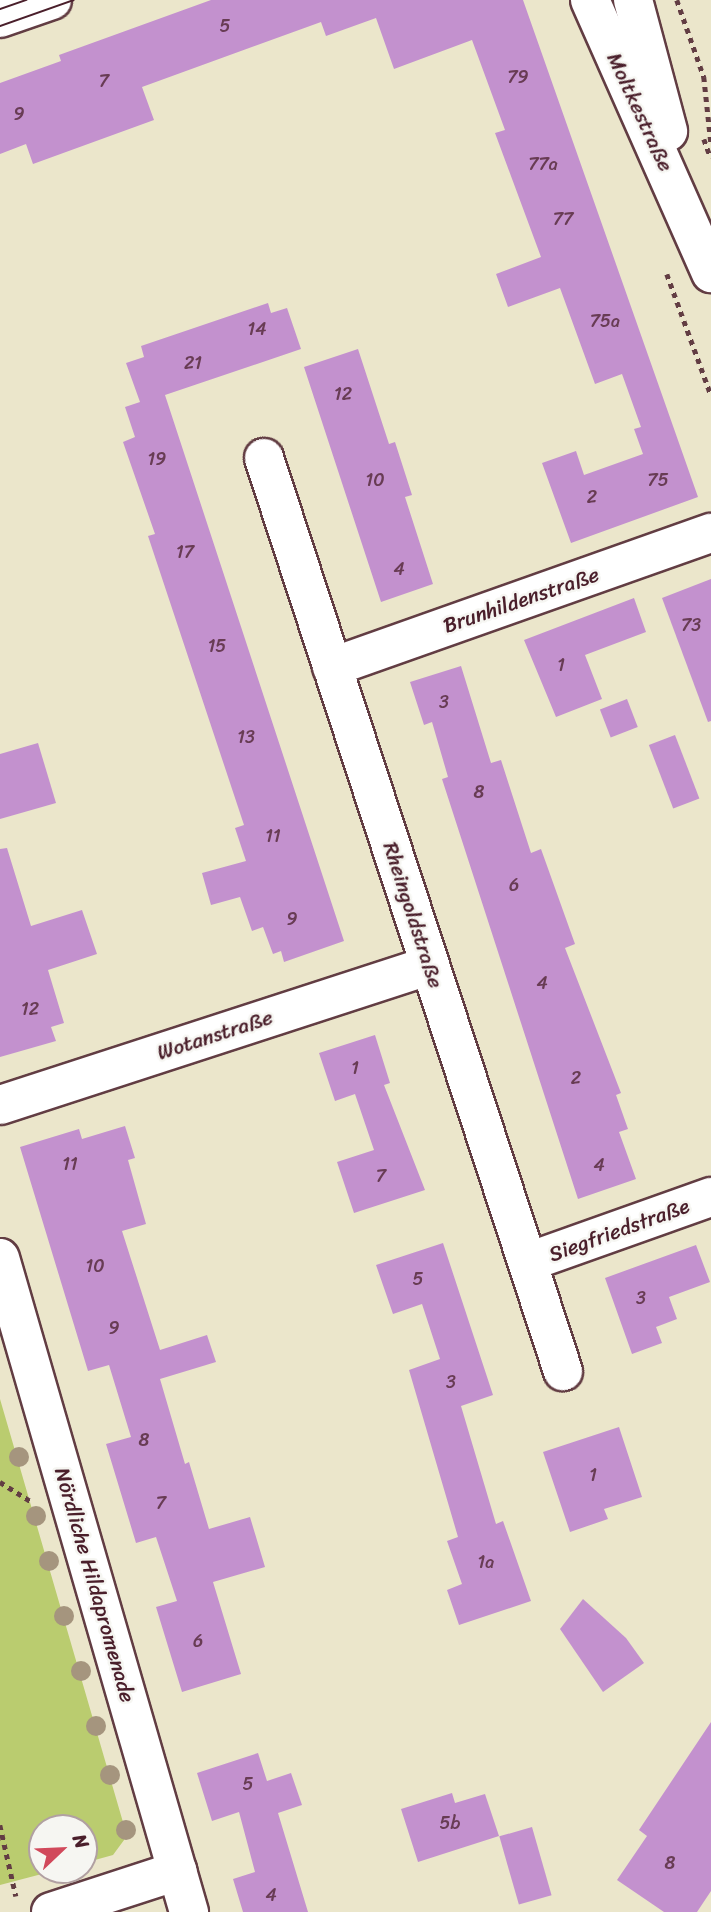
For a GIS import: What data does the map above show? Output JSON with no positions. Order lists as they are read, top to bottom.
{
  "streets": {
    "street": [
      "Moltkestraße",
      "Brunhildenstraße",
      "Rheingoldstraße",
      "Wotanstraße",
      "Siegfriedstraße",
      "Nördliche Hildapromenade"
    ]
  },
  "crossings": [
    ["Brunhildenstraße", "Rheingoldstraße"],
    ["Rheingoldstraße", "Wotanstraße"],
    ["Rheingoldstraße", "Siegfriedstraße"]
  ],
  "house_numbers": [
    "5",
    "79",
    "7",
    "9",
    "77a",
    "77",
    "75a",
    "14",
    "21",
    "12",
    "19",
    "10",
    "75",
    "2",
    "17",
    "4",
    "73",
    "15",
    "1",
    "3",
    "13",
    "8",
    "11",
    "6",
    "9",
    "4",
    "12",
    "1",
    "2",
    "11",
    "4",
    "7",
    "10",
    "5",
    "3",
    "9",
    "3",
    "8",
    "1",
    "7",
    "1a",
    "6",
    "5",
    "5b",
    "8",
    "4"
  ],
  "north": "top right"
}
